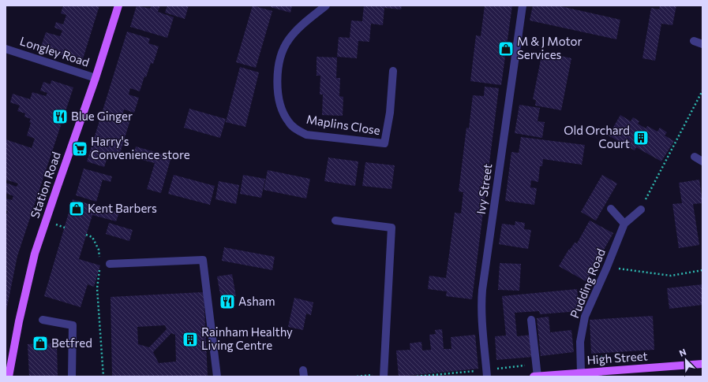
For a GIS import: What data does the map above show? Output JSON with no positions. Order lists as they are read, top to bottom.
{
  "streets": {
    "main road": ["Station Road", "High Street"],
    "street": [
      "Longley Road",
      "Maplins Close",
      "Ivy Street",
      "Pudding Road"
    ]
  },
  "crossings": [
    ["Longley Road", "Station Road"],
    ["Pudding Road", "High Street"]
  ],
  "places": {
    "shop": ["M & J Motor Services", "Kent Barbers", "Betfred"],
    "restaurant": ["Blue Ginger", "Asham"],
    "building": ["Old Orchard Court", "Rainham Healthy Living Centre"],
    "supermarket": ["Harry's Convenience store"]
  },
  "north": "top left"
}
